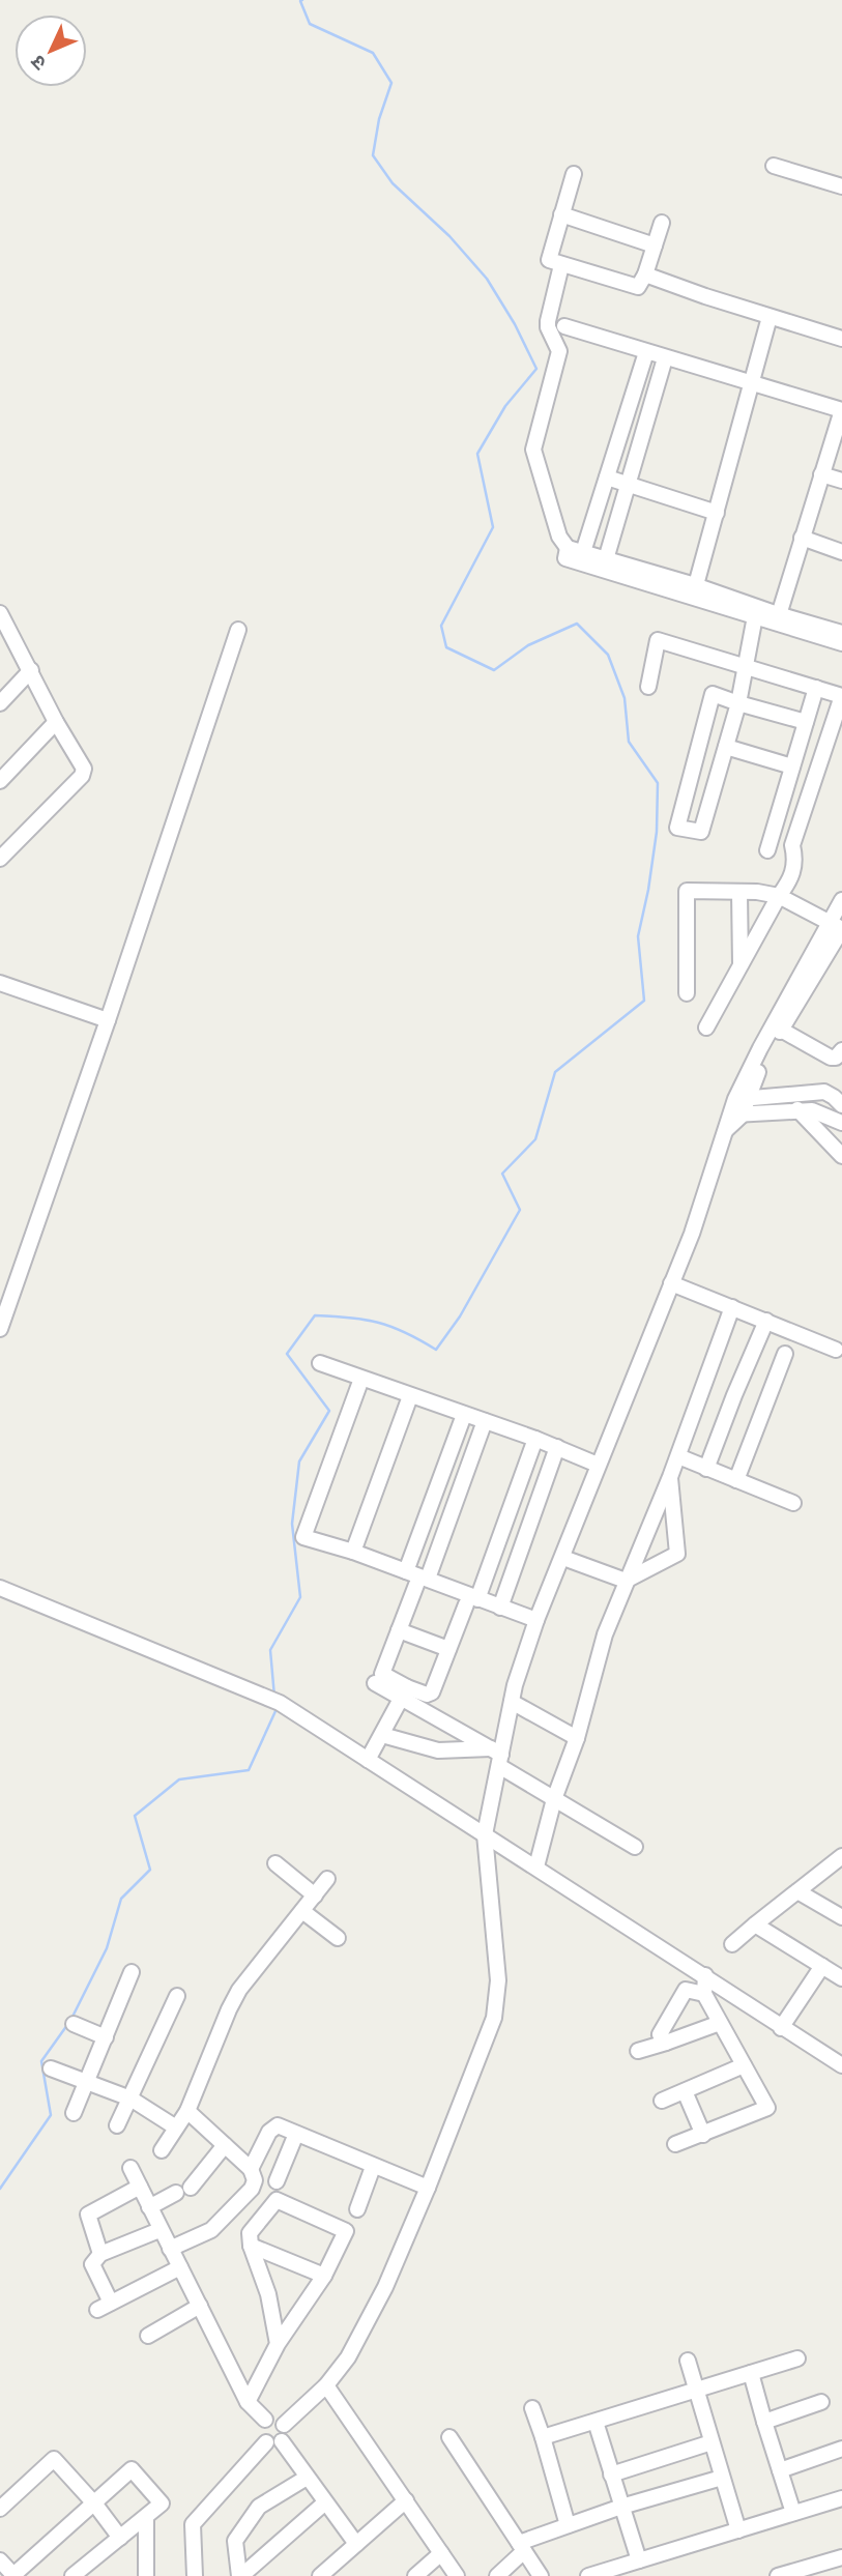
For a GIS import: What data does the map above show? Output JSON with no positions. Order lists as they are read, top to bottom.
{
  "north": "bottom left"
}
